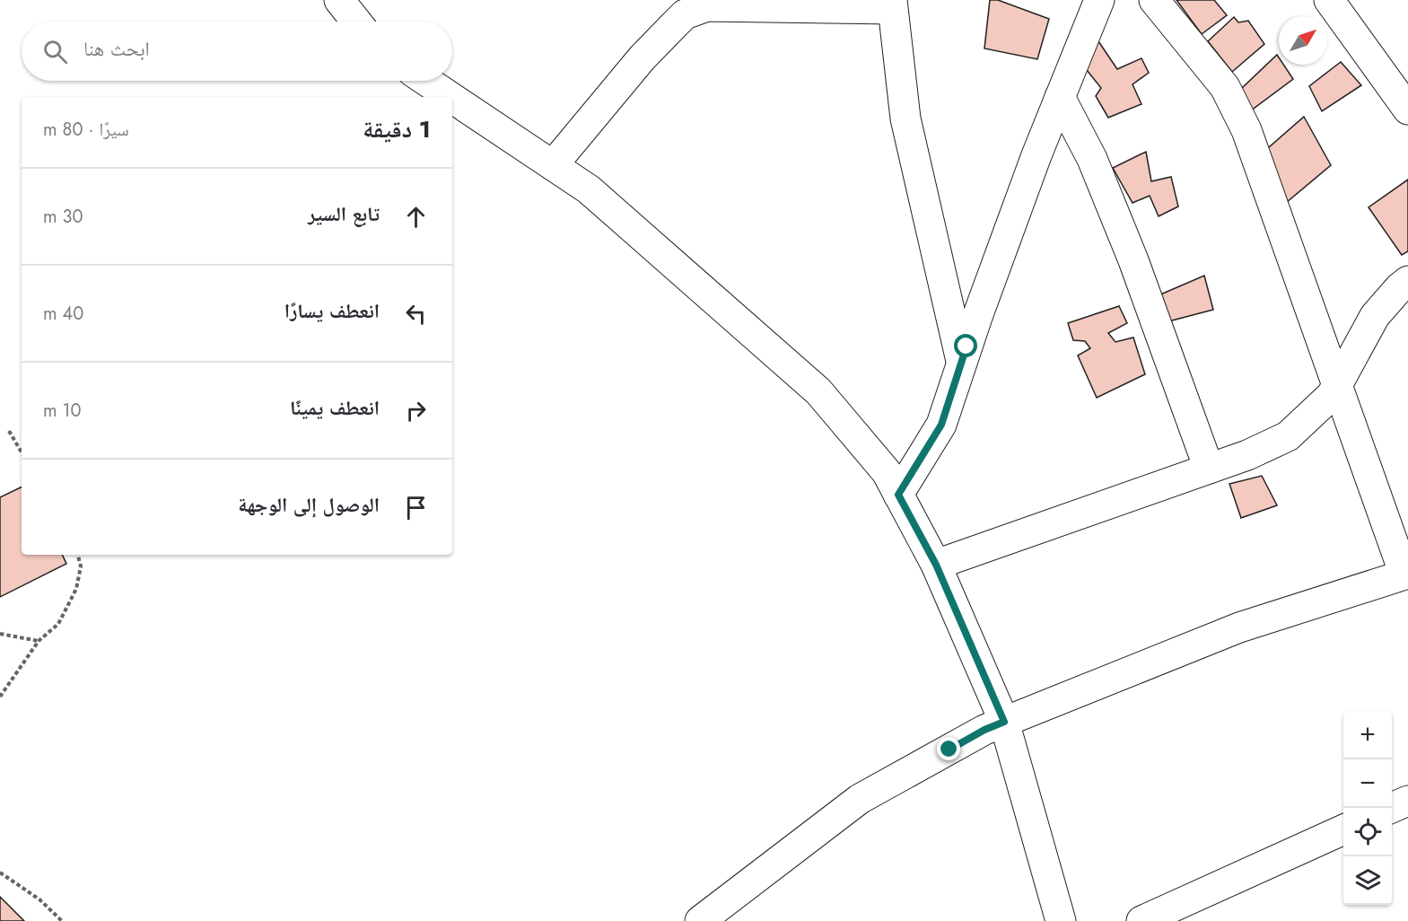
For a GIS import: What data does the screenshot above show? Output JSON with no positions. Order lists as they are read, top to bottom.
{
  "north": "top right",
  "page": {
    "search": "ابحث هنا",
    "heading": ["1 دقيقة", "سيرًا · 80 m"],
    "list": [
      ["تابع السير", "30 m"],
      ["انعطف يسارًا", "40 m"],
      ["انعطف يمينًا", "10 m"],
      "الوصول إلى الوجهة"
    ],
    "map_buttons": ["+", "−"]
  }
}
